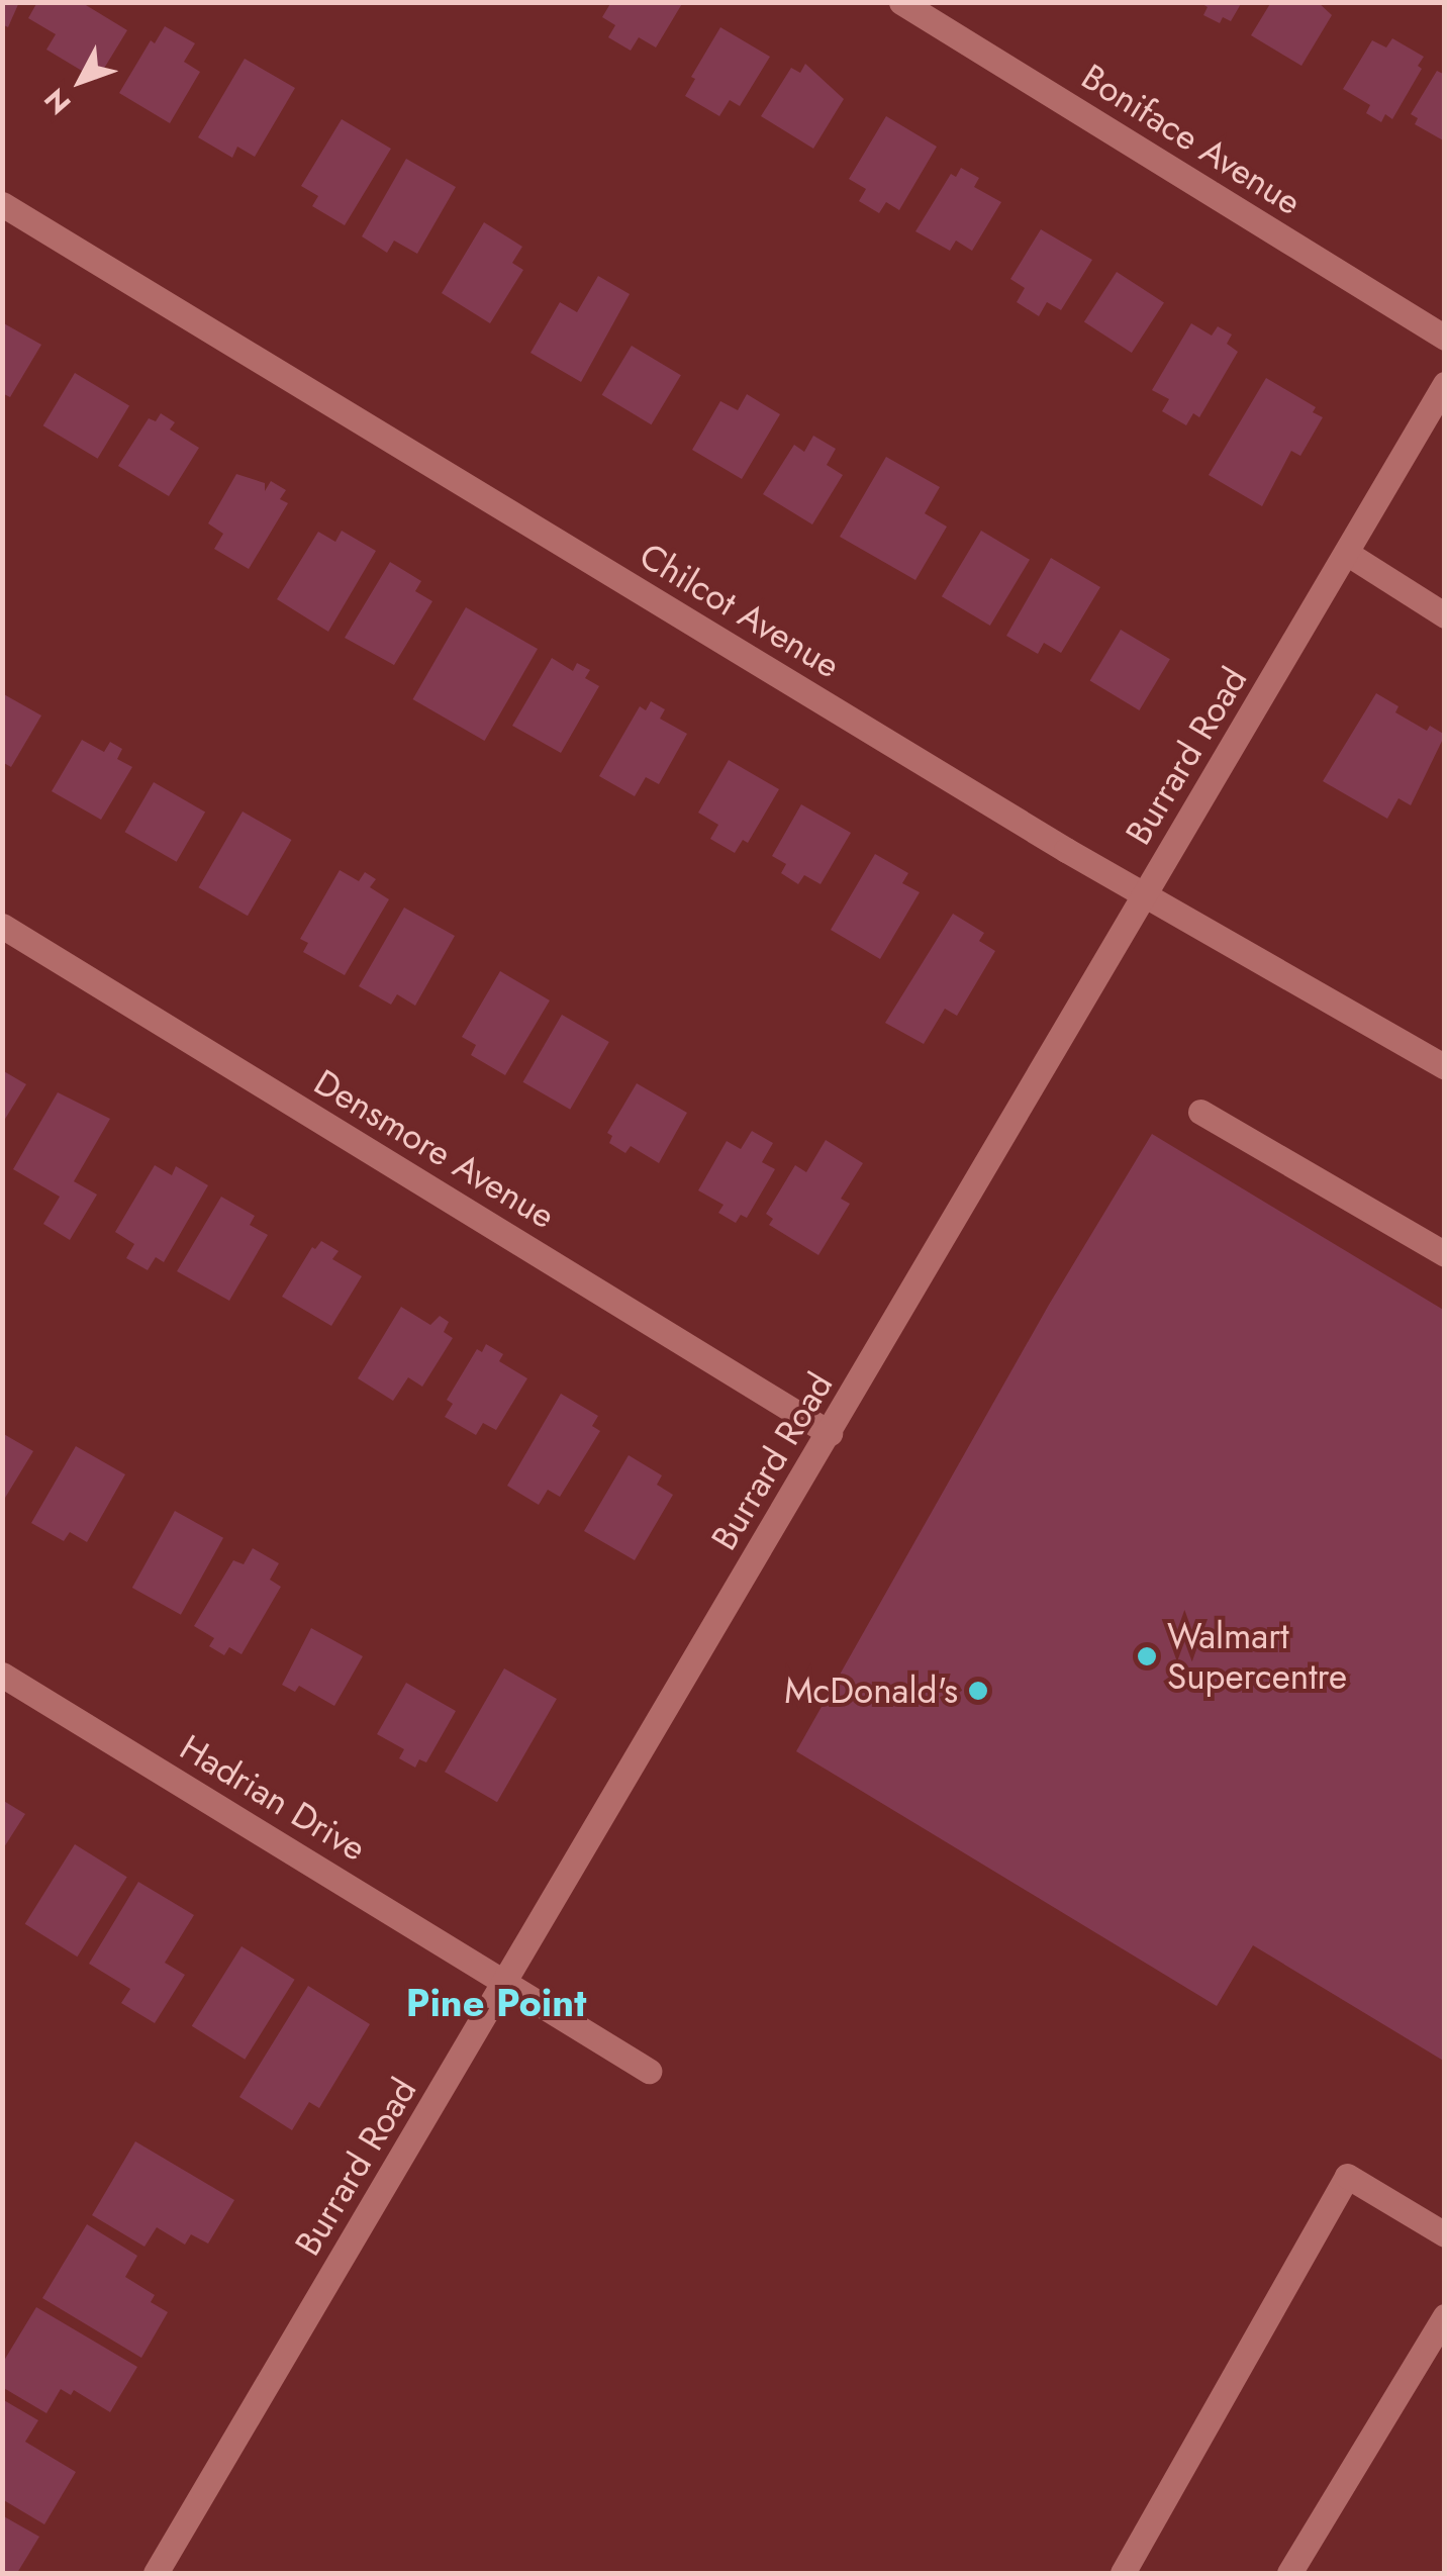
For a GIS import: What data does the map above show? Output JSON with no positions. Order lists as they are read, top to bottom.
{
  "streets": {
    "street": [
      "Boniface Avenue",
      "Chilcot Avenue",
      "Burrard Road",
      "Densmore Avenue",
      "Hadrian Drive"
    ]
  },
  "crossings": [
    ["Chilcot Avenue", "Burrard Road"],
    ["Burrard Road", "Densmore Avenue"],
    ["Burrard Road", "Hadrian Drive"]
  ],
  "districts": ["Pine Point"],
  "places": ["Walmart Supercentre", "McDonald's"],
  "north": "bottom left"
}
